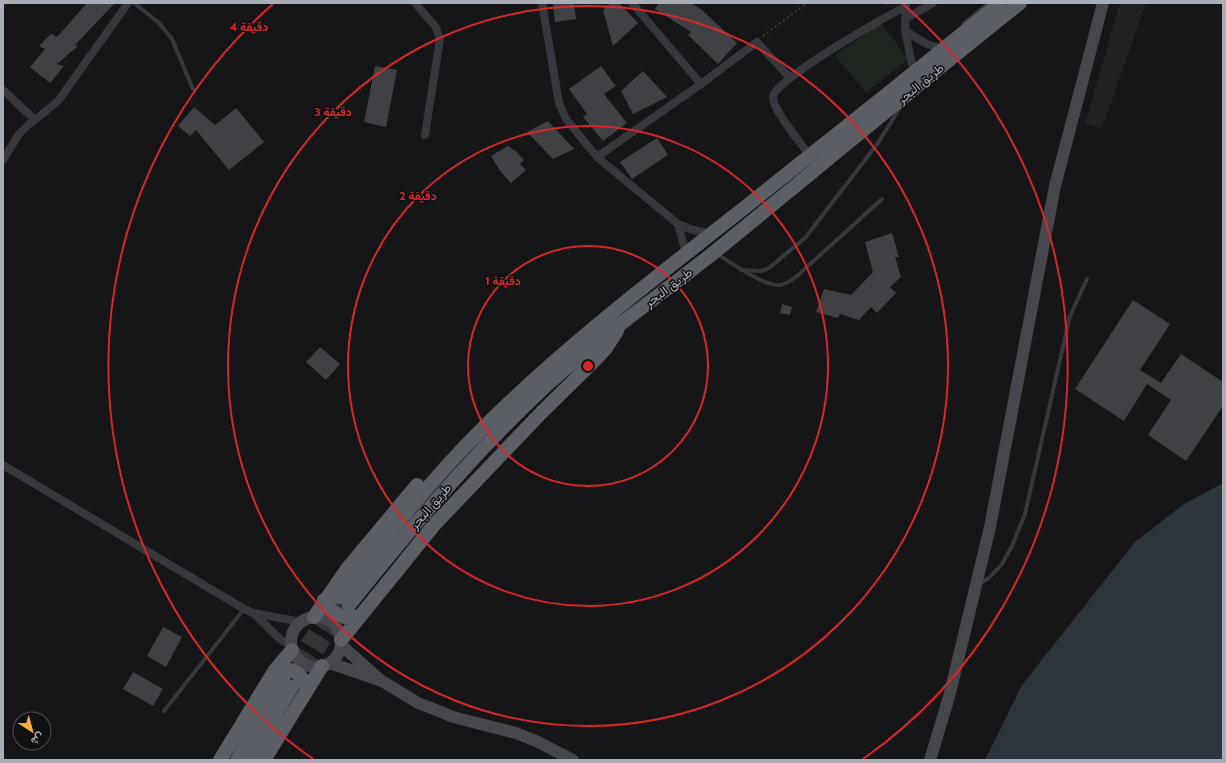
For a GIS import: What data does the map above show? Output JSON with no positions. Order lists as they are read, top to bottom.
{
  "streets": {
    "highway": ["طريق البحر"]
  },
  "north": "bottom right",
  "rings": [
    "4 دقيقة",
    "3 دقيقة",
    "2 دقيقة",
    "1 دقيقة"
  ]
}
